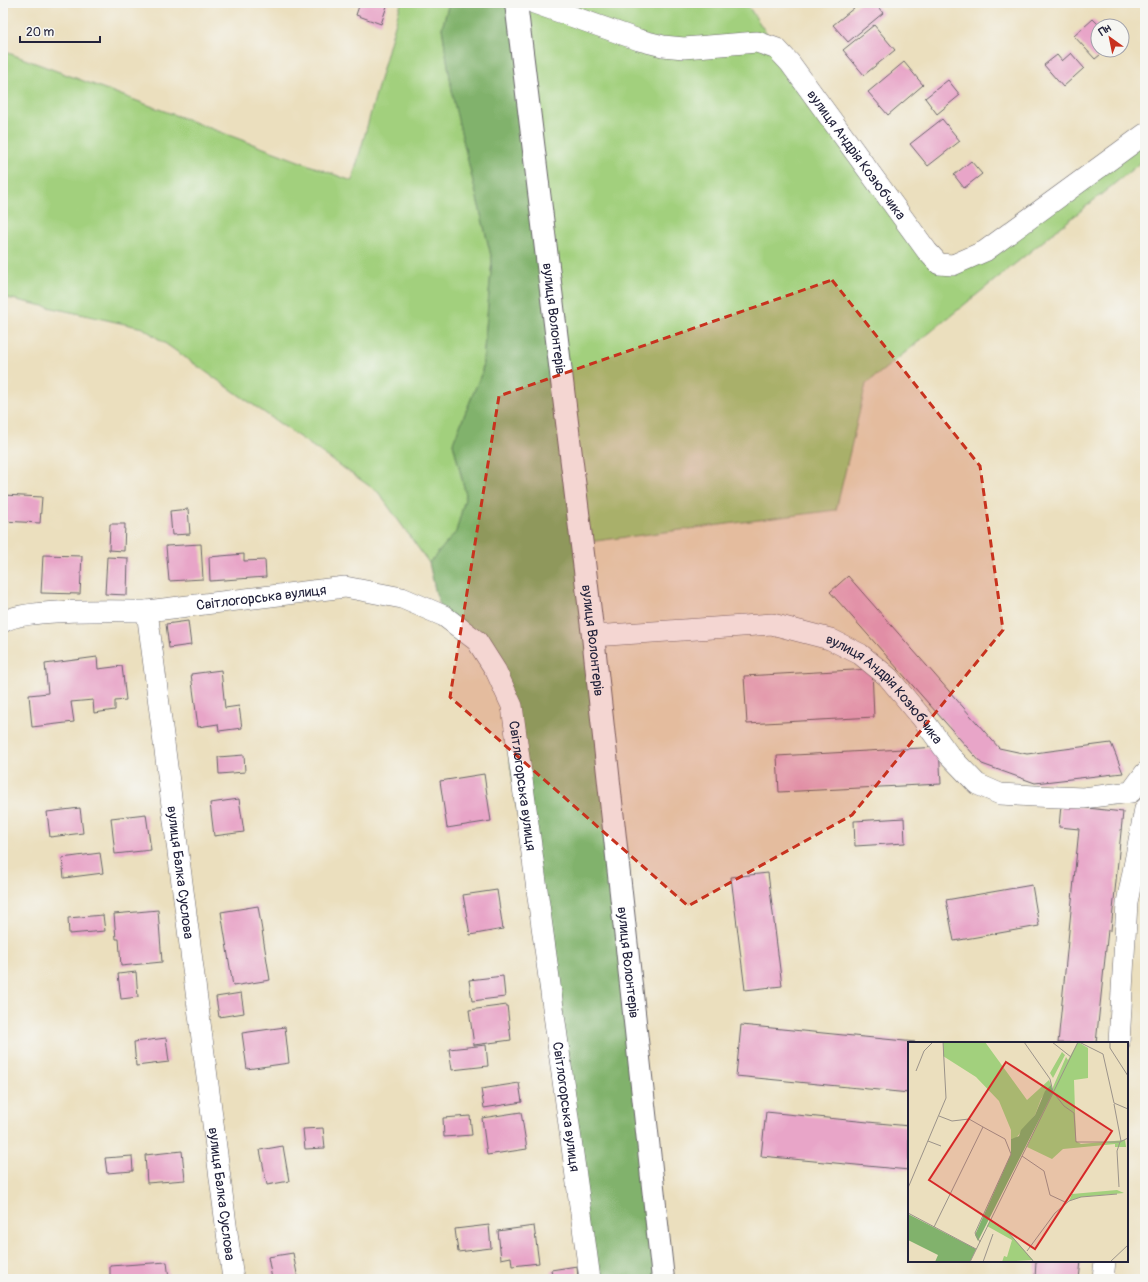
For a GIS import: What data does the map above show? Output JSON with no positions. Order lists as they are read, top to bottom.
{
  "streets": {
    "street": [
      "вулиця Андрія Козюбчика",
      "вулиця Волонтерів",
      "Світлогорська вулиця",
      "вулиця Балка Суслова"
    ]
  },
  "crossings": [
    ["вулиця Андрія Козюбчика", "вулиця Волонтерів"],
    ["Світлогорська вулиця", "вулиця Балка Суслова"]
  ],
  "scale_bar": "20 m",
  "north": "top left"
}
